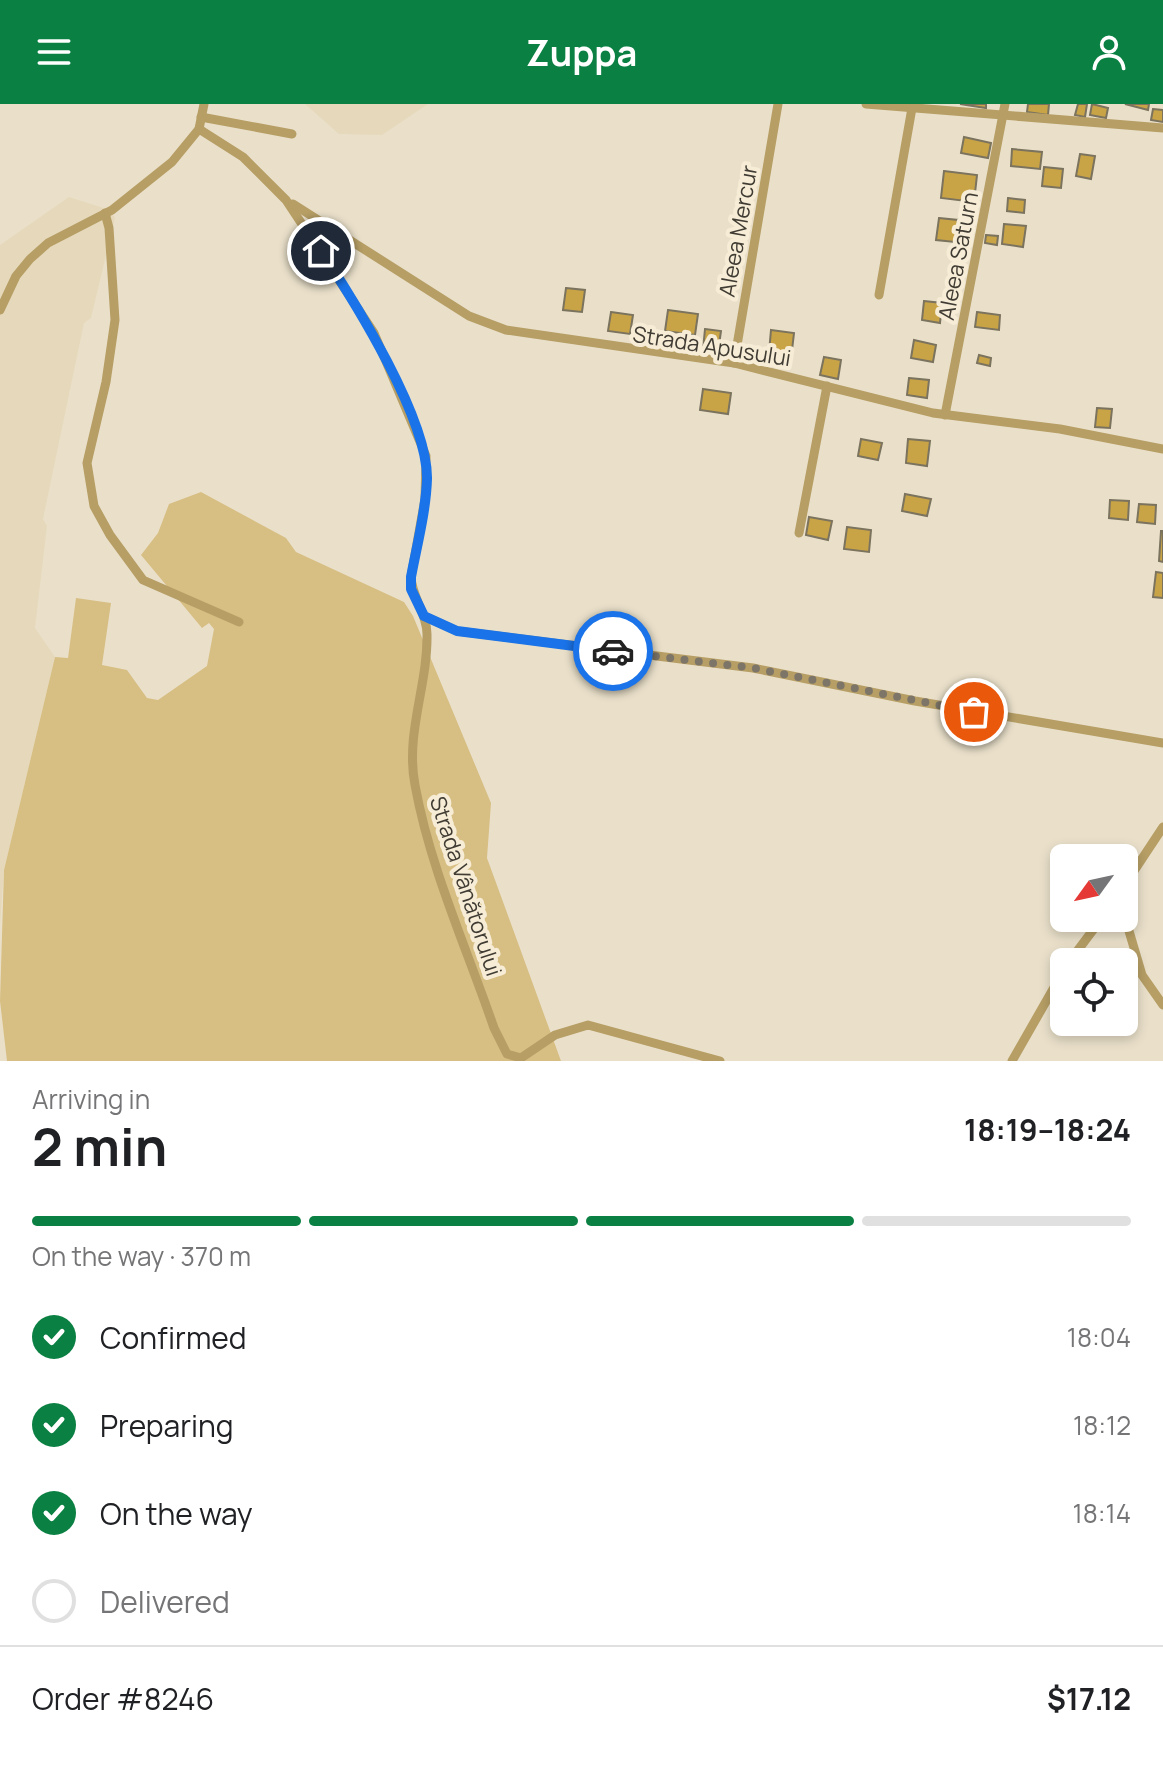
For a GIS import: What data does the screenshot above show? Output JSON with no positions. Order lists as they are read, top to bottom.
{
  "streets": {
    "street": [
      "Aleea Mercur",
      "Aleea Saturn",
      "Strada Apusului",
      "Strada Vânătorului"
    ]
  },
  "crossings": [
    ["Aleea Mercur", "Strada Apusului"],
    ["Aleea Saturn", "Strada Apusului"],
    ["Strada Apusului", "Strada Vânătorului"]
  ],
  "north": "bottom left",
  "page": {
    "header": "Zuppa",
    "heading": ["2 min", "Arriving in", "18:19–18:24"],
    "panel": ["Order #8246", "$17.12"],
    "bar": "On the way · 370 m",
    "list": [
      ["Confirmed", "18:04"],
      ["Preparing", "18:12"],
      ["On the way", "18:14"],
      "Delivered"
    ]
  }
}
